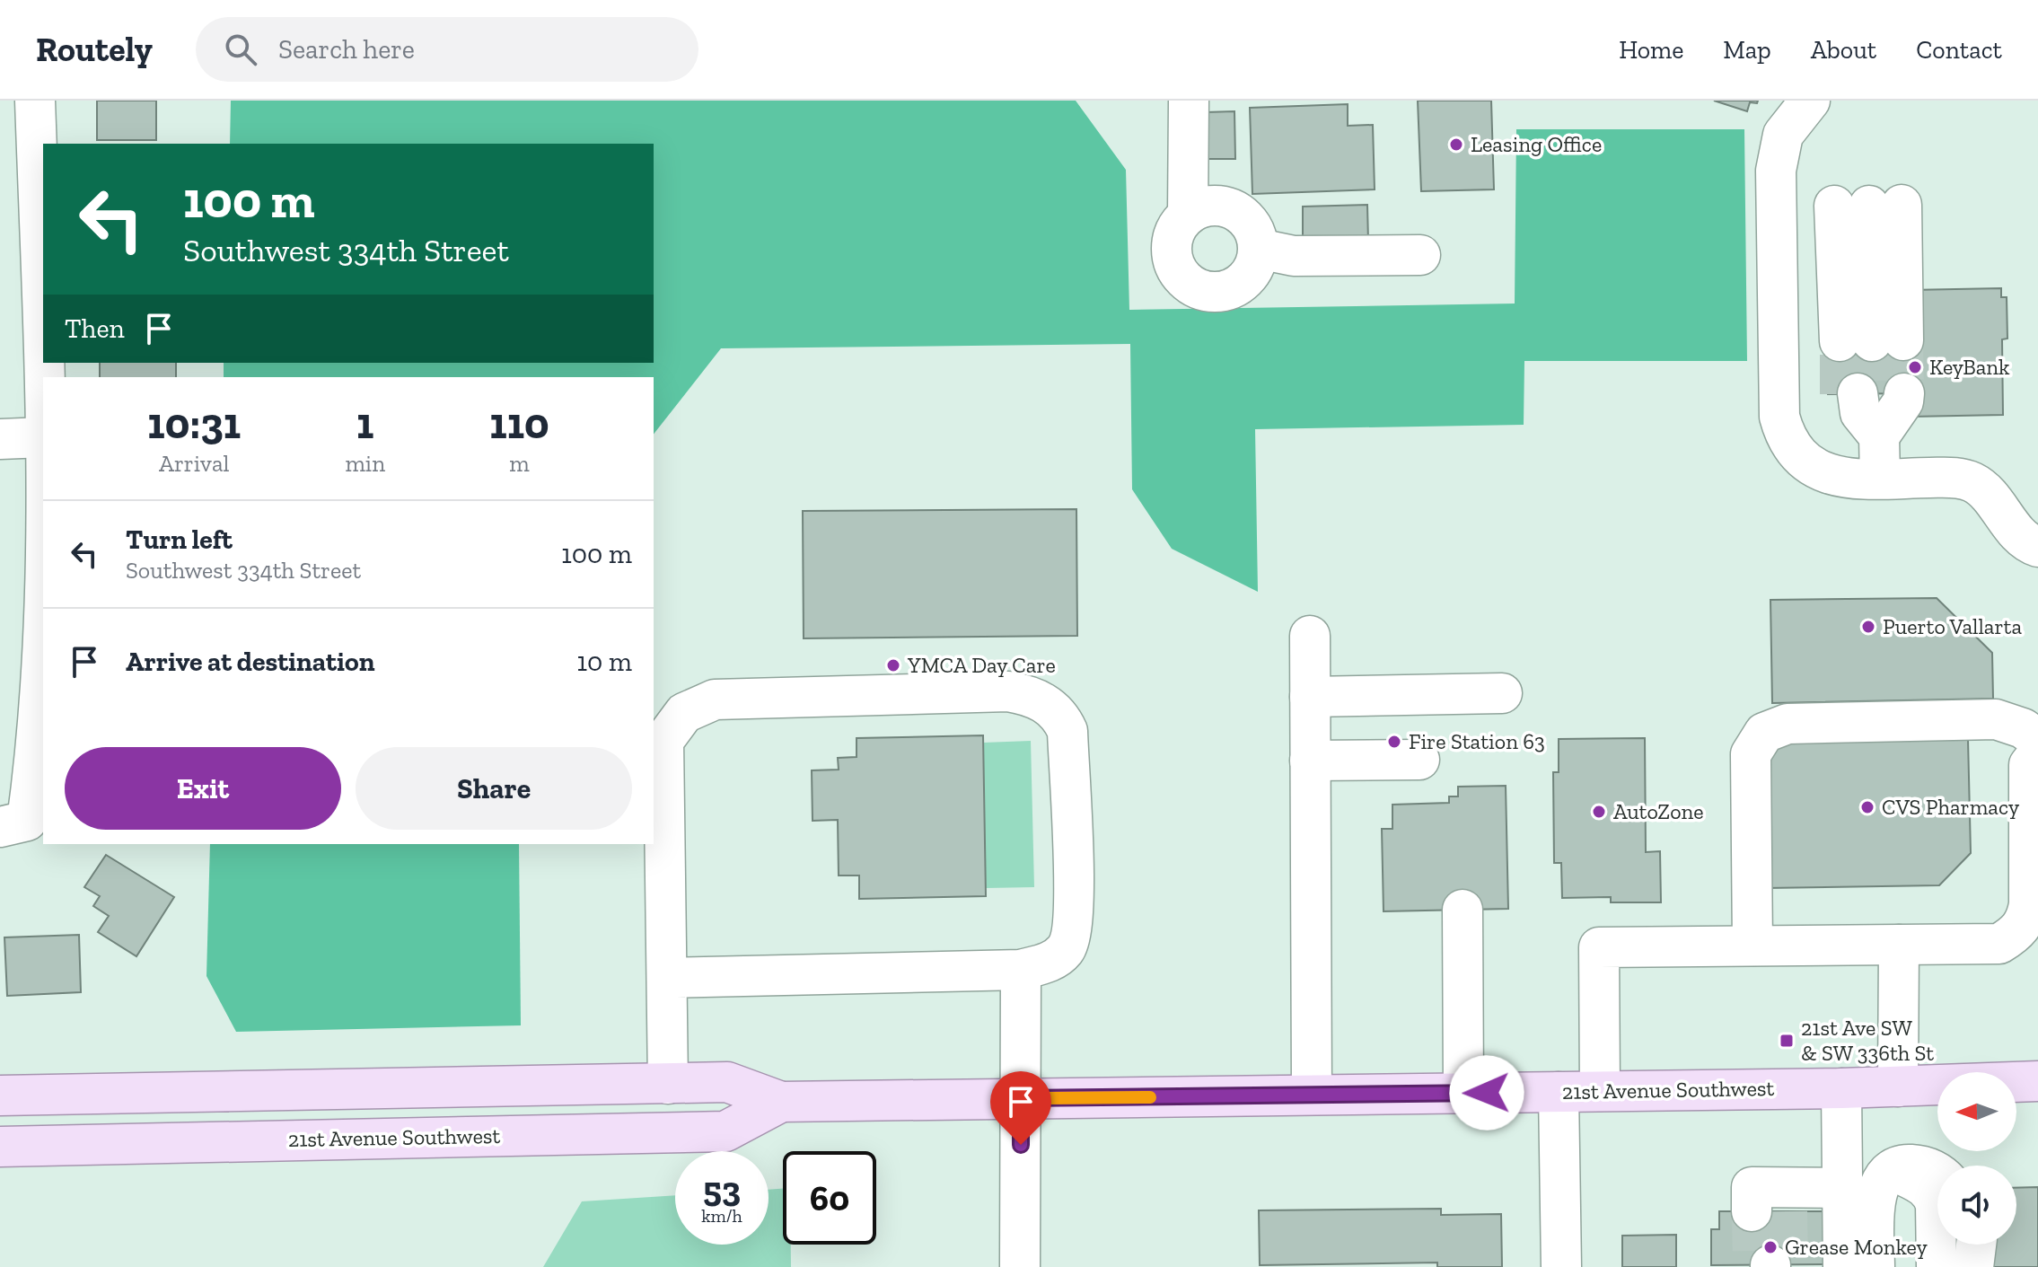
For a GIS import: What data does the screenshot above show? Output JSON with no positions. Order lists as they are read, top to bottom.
{
  "streets": {
    "main road": ["21st Avenue Southwest"]
  },
  "places": {
    "other": [
      "Leasing Office",
      "KeyBank",
      "Puerto Vallarta",
      "YMCA Day Care",
      "Fire Station 63",
      "CVS Pharmacy",
      "AutoZone",
      "Grease Monkey"
    ],
    "transit": ["21st Ave SW & SW 336th St"]
  },
  "north": "left",
  "page": {
    "header": "Routely",
    "search": "Search here",
    "nav": [
      "Home",
      "Map",
      "About",
      "Contact"
    ],
    "turn": ["100 m", "Southwest 334th Street"],
    "then": "Then",
    "eta": [
      "10:31",
      "Arrival",
      "1",
      "min",
      "110",
      "m"
    ],
    "list": [
      {
        "name": "Turn left",
        "note": "Southwest 334th Street",
        "value": "100 m"
      },
      {
        "name": "Arrive at destination",
        "value": "10 m"
      }
    ],
    "buttons": ["Exit", "Share"],
    "speed": "53 km/h",
    "limit": "60"
  }
}
